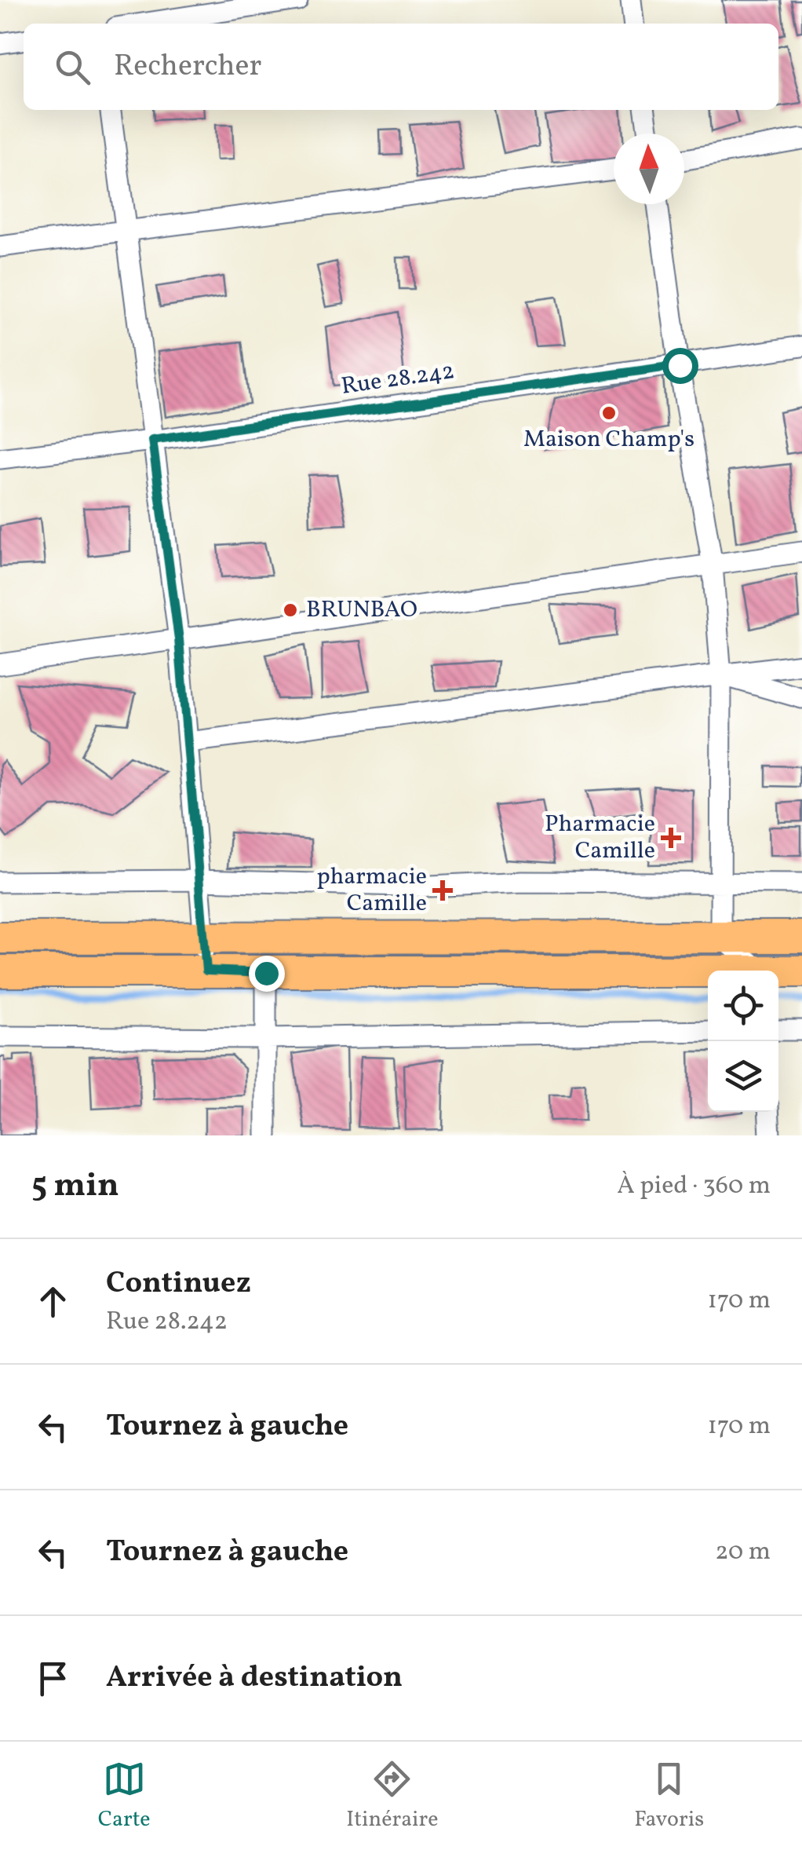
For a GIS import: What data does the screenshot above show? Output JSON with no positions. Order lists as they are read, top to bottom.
{
  "streets": {
    "street": ["Rue 28.242"]
  },
  "places": {
    "other": ["Maison Champ's", "BRUNBAO"],
    "health": ["Pharmacie Camille", "pharmacie Camille"]
  },
  "north": "top",
  "page": {
    "search": "Rechercher",
    "heading": ["5 min", "À pied · 360 m"],
    "list": [
      ["Continuez", "Rue 28.242", "170 m"],
      ["Tournez à gauche", "170 m"],
      ["Tournez à gauche", "20 m"],
      "Arrivée à destination"
    ],
    "nav": ["Carte", "Itinéraire", "Favoris"]
  }
}
